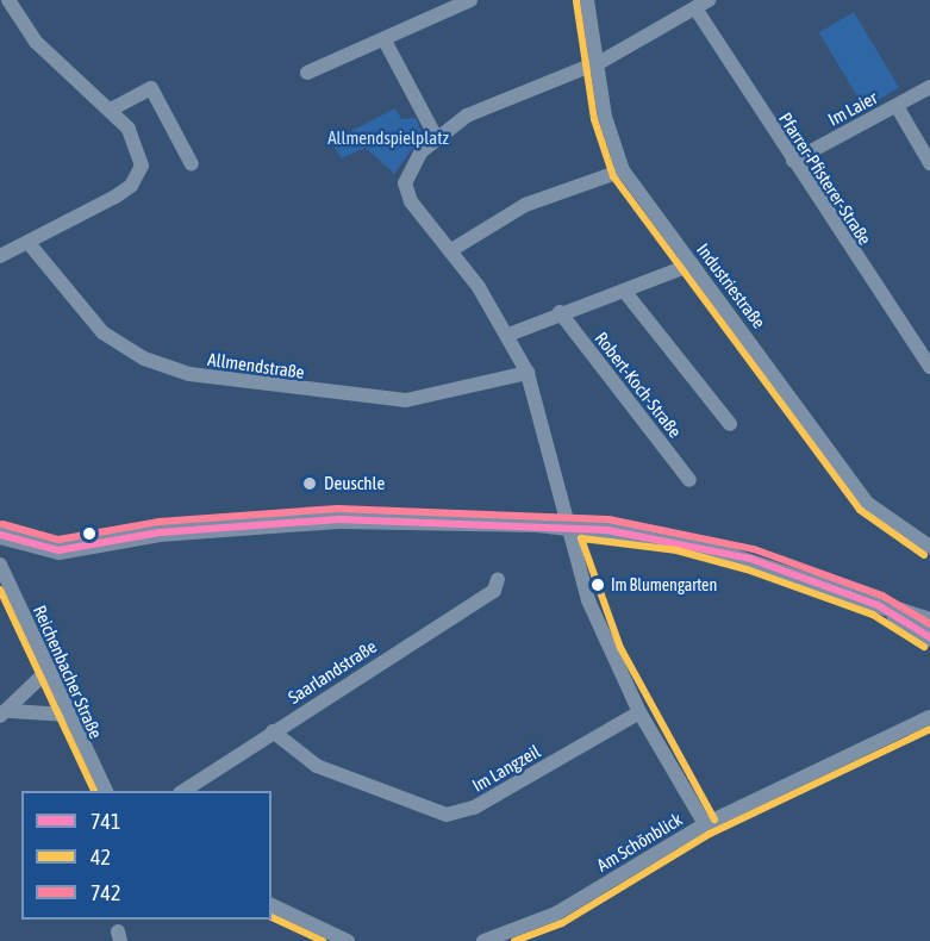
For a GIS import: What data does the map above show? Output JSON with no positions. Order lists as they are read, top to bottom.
{
  "streets": {
    "street": [
      "Im Laier",
      "Pfarrer-Pfisterer-Straße",
      "Industriestraße",
      "Allmendstraße",
      "Robert-Koch-Straße",
      "Reichenbacher Straße",
      "Saarlandstraße",
      "Im Langzeil",
      "Am Schönblick"
    ]
  },
  "crossings": [
    ["Im Laier", "Pfarrer-Pfisterer-Straße"],
    ["Saarlandstraße", "Im Langzeil"]
  ],
  "parks": ["Allmendspielplatz"],
  "places": ["Deuschle", "Im Blumengarten"],
  "lines": ["transit line 42", "transit line 742", "transit line 741"],
  "legend": ["741", "42", "742"]
}
